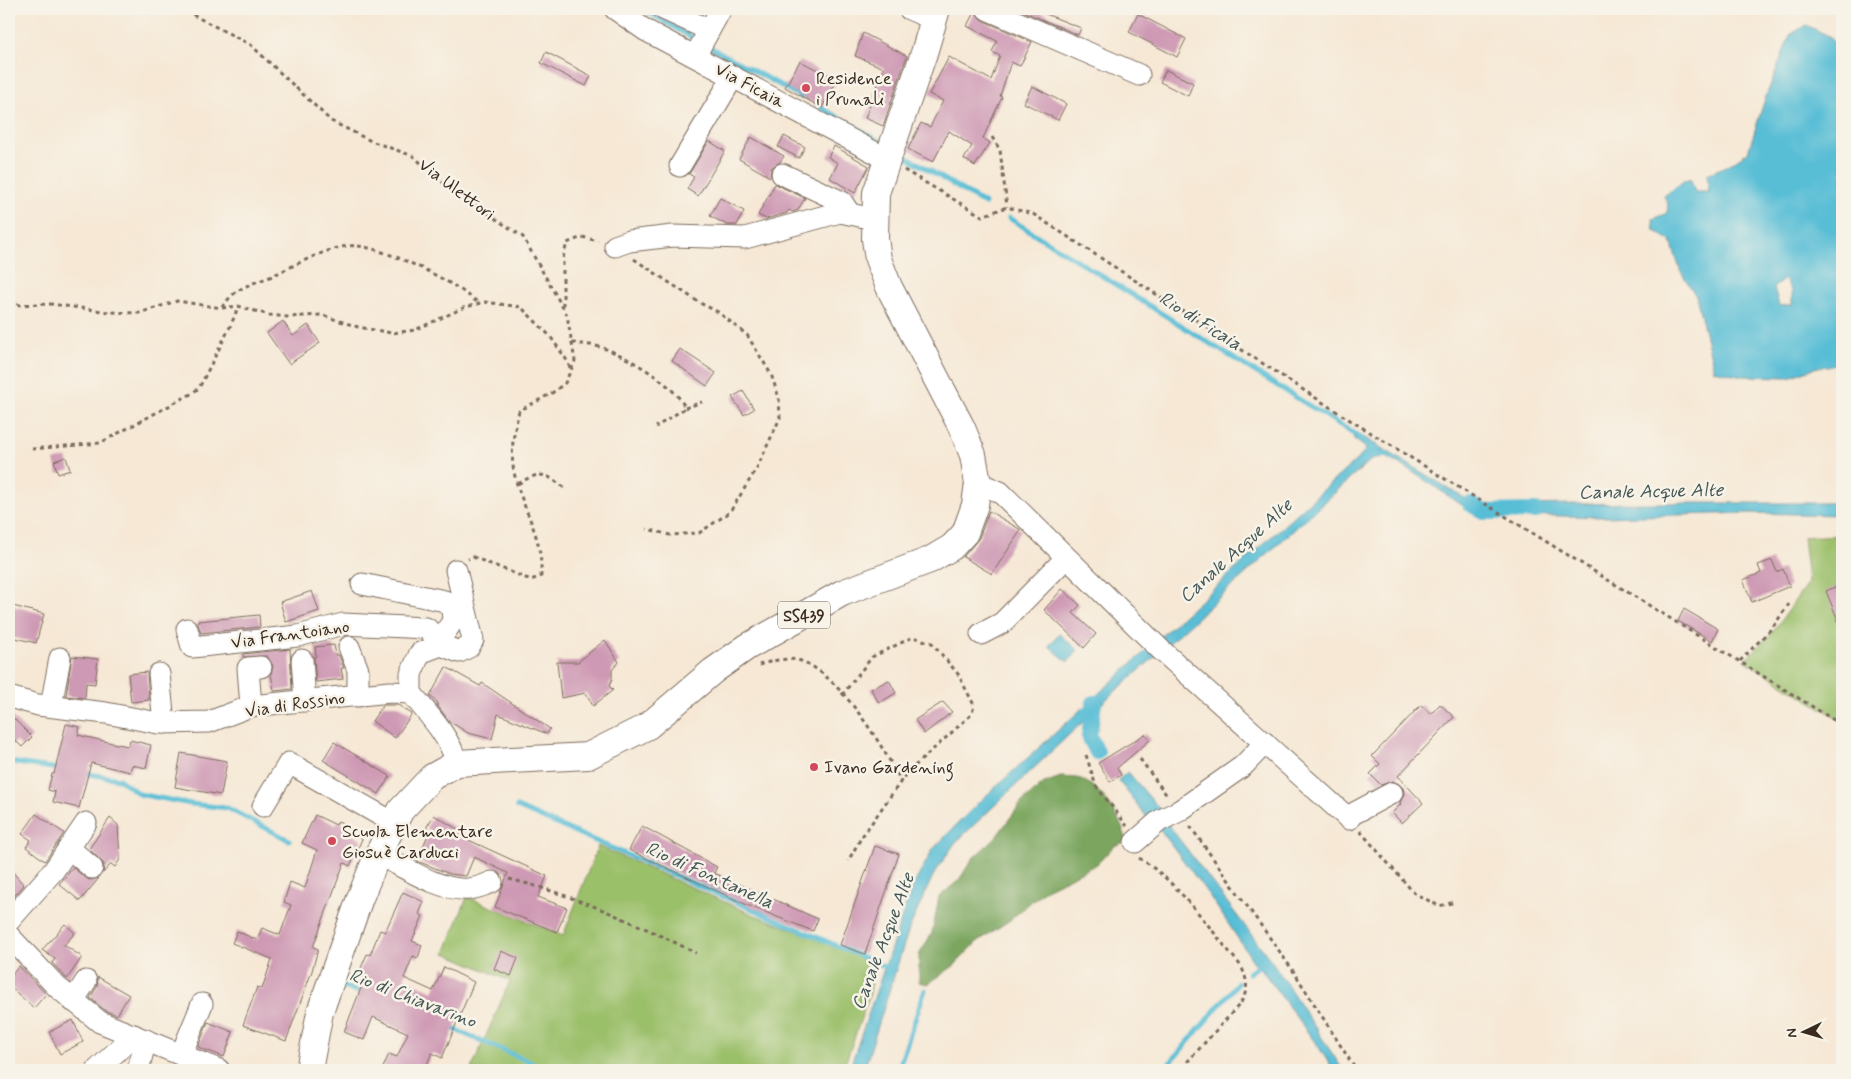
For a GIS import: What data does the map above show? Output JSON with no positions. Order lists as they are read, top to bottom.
{
  "streets": {
    "main road": ["SS439"],
    "street": ["Via Ficaia", "Via Frantoiano", "Via di Rossino"],
    "path": ["Via Ulettori"]
  },
  "crossings": [
    ["Via Ficaia", "SS439"]
  ],
  "water": [
    "Rio di Ficaia",
    "Canale Acque Alte",
    "Rio di Fontanella",
    "Rio di Chiavarino"
  ],
  "places": ["Residence i Prunali", "Ivano Gardening", "Scuola Elementare Giosuè Carducci"],
  "north": "left"
}
